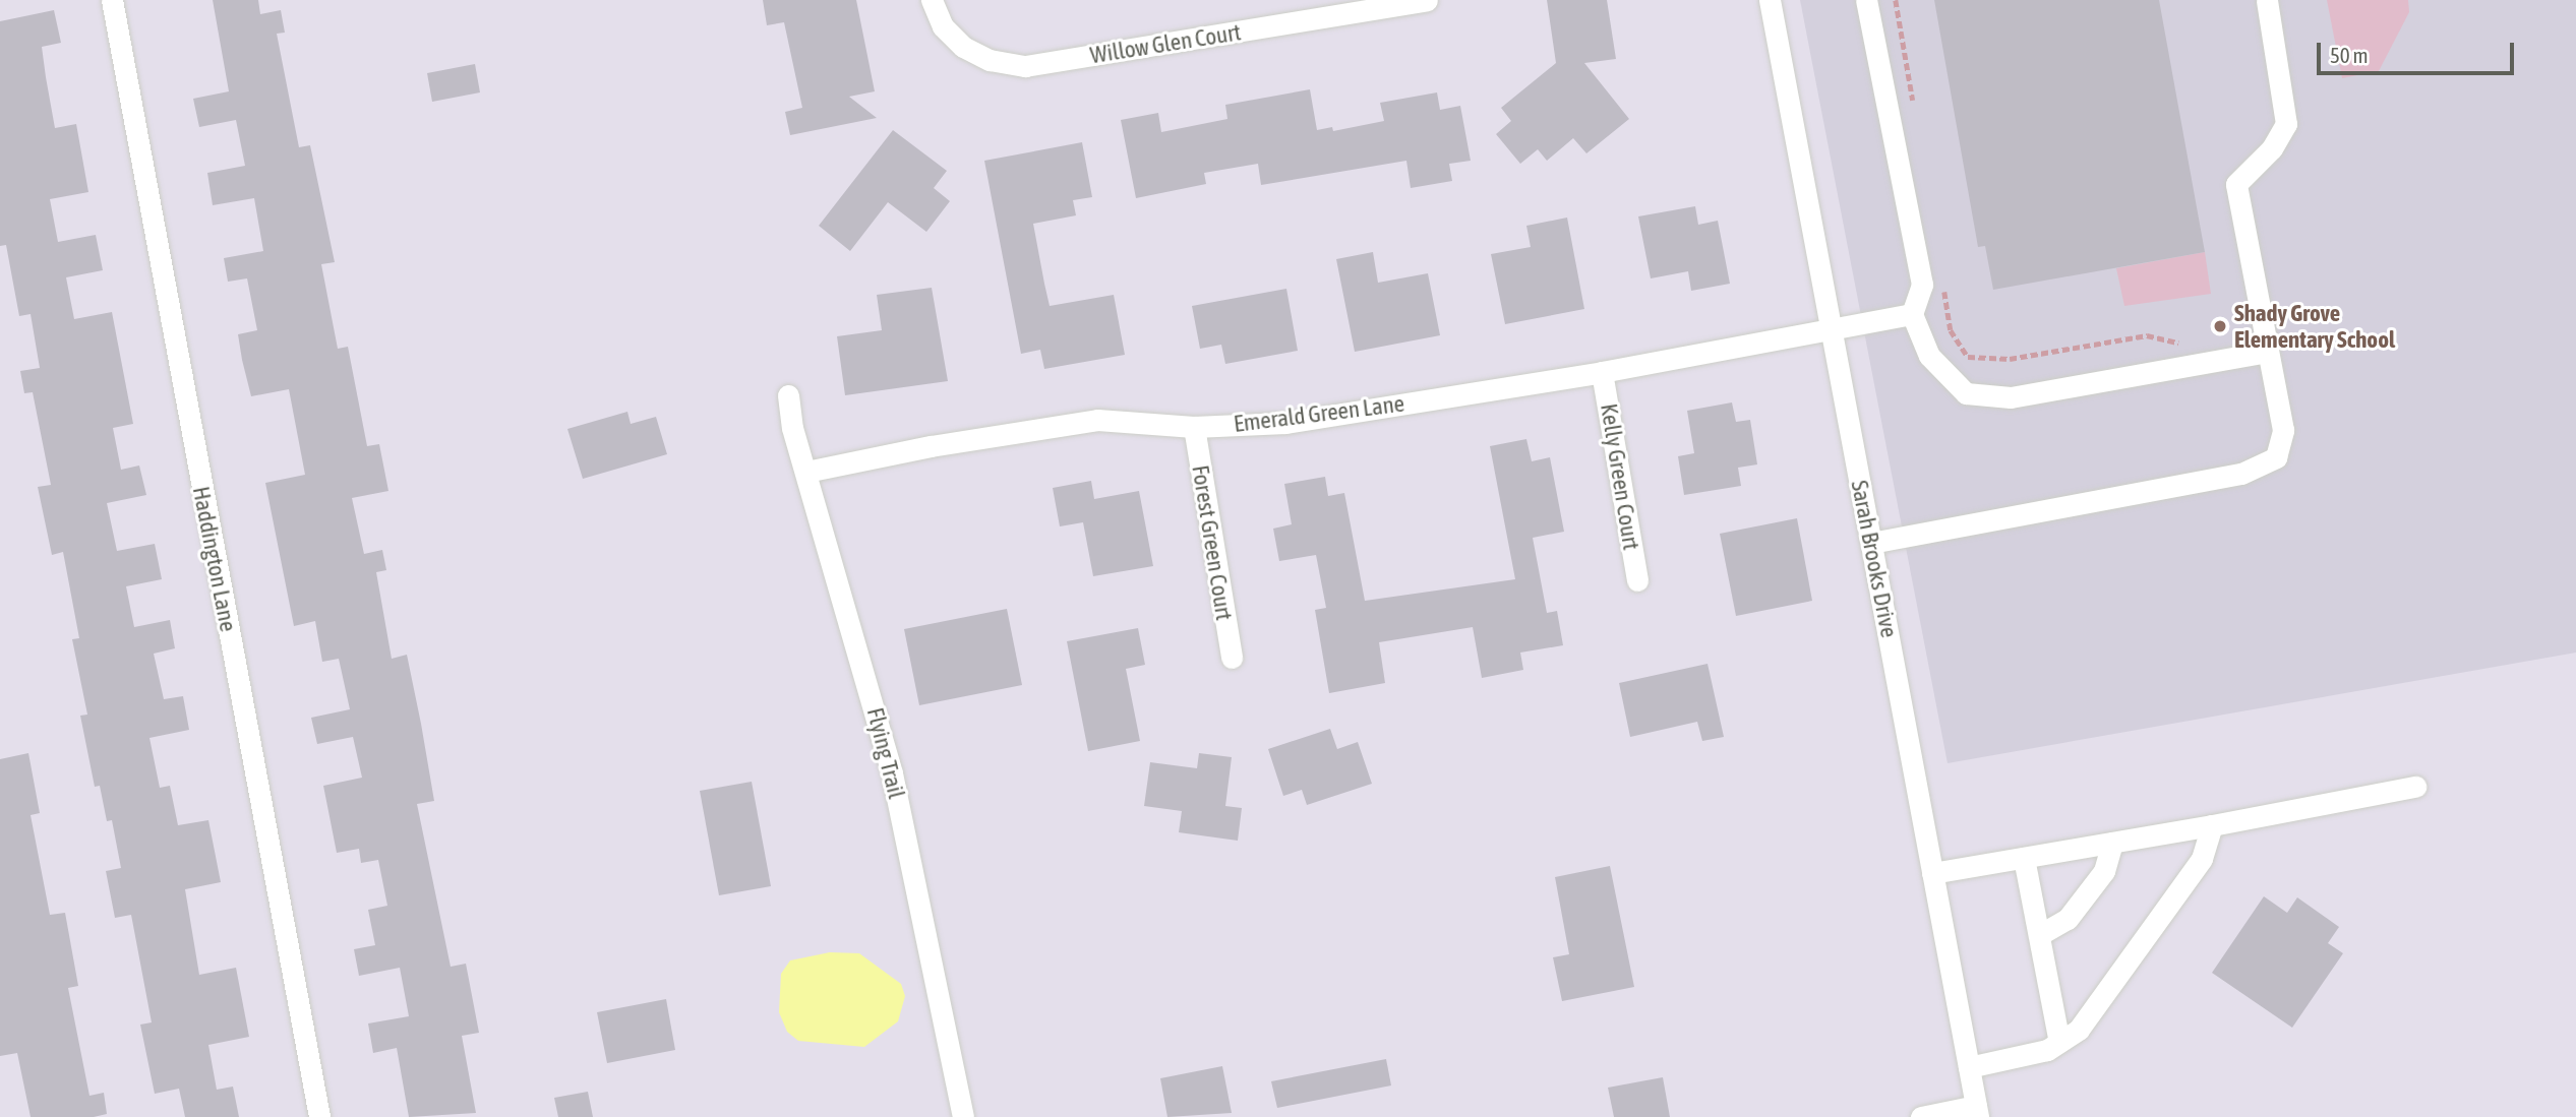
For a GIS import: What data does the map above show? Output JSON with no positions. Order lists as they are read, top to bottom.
{
  "streets": {
    "street": [
      "Willow Glen Court",
      "Emerald Green Lane",
      "Kelly Green Court",
      "Forest Green Court",
      "Haddington Lane",
      "Sarah Brooks Drive",
      "Flying Trail"
    ]
  },
  "crossings": [
    ["Emerald Green Lane", "Kelly Green Court"],
    ["Emerald Green Lane", "Forest Green Court"],
    ["Emerald Green Lane", "Sarah Brooks Drive"],
    ["Emerald Green Lane", "Flying Trail"]
  ],
  "places": ["Shady Grove Elementary School"],
  "scale_bar": "50 m"
}
